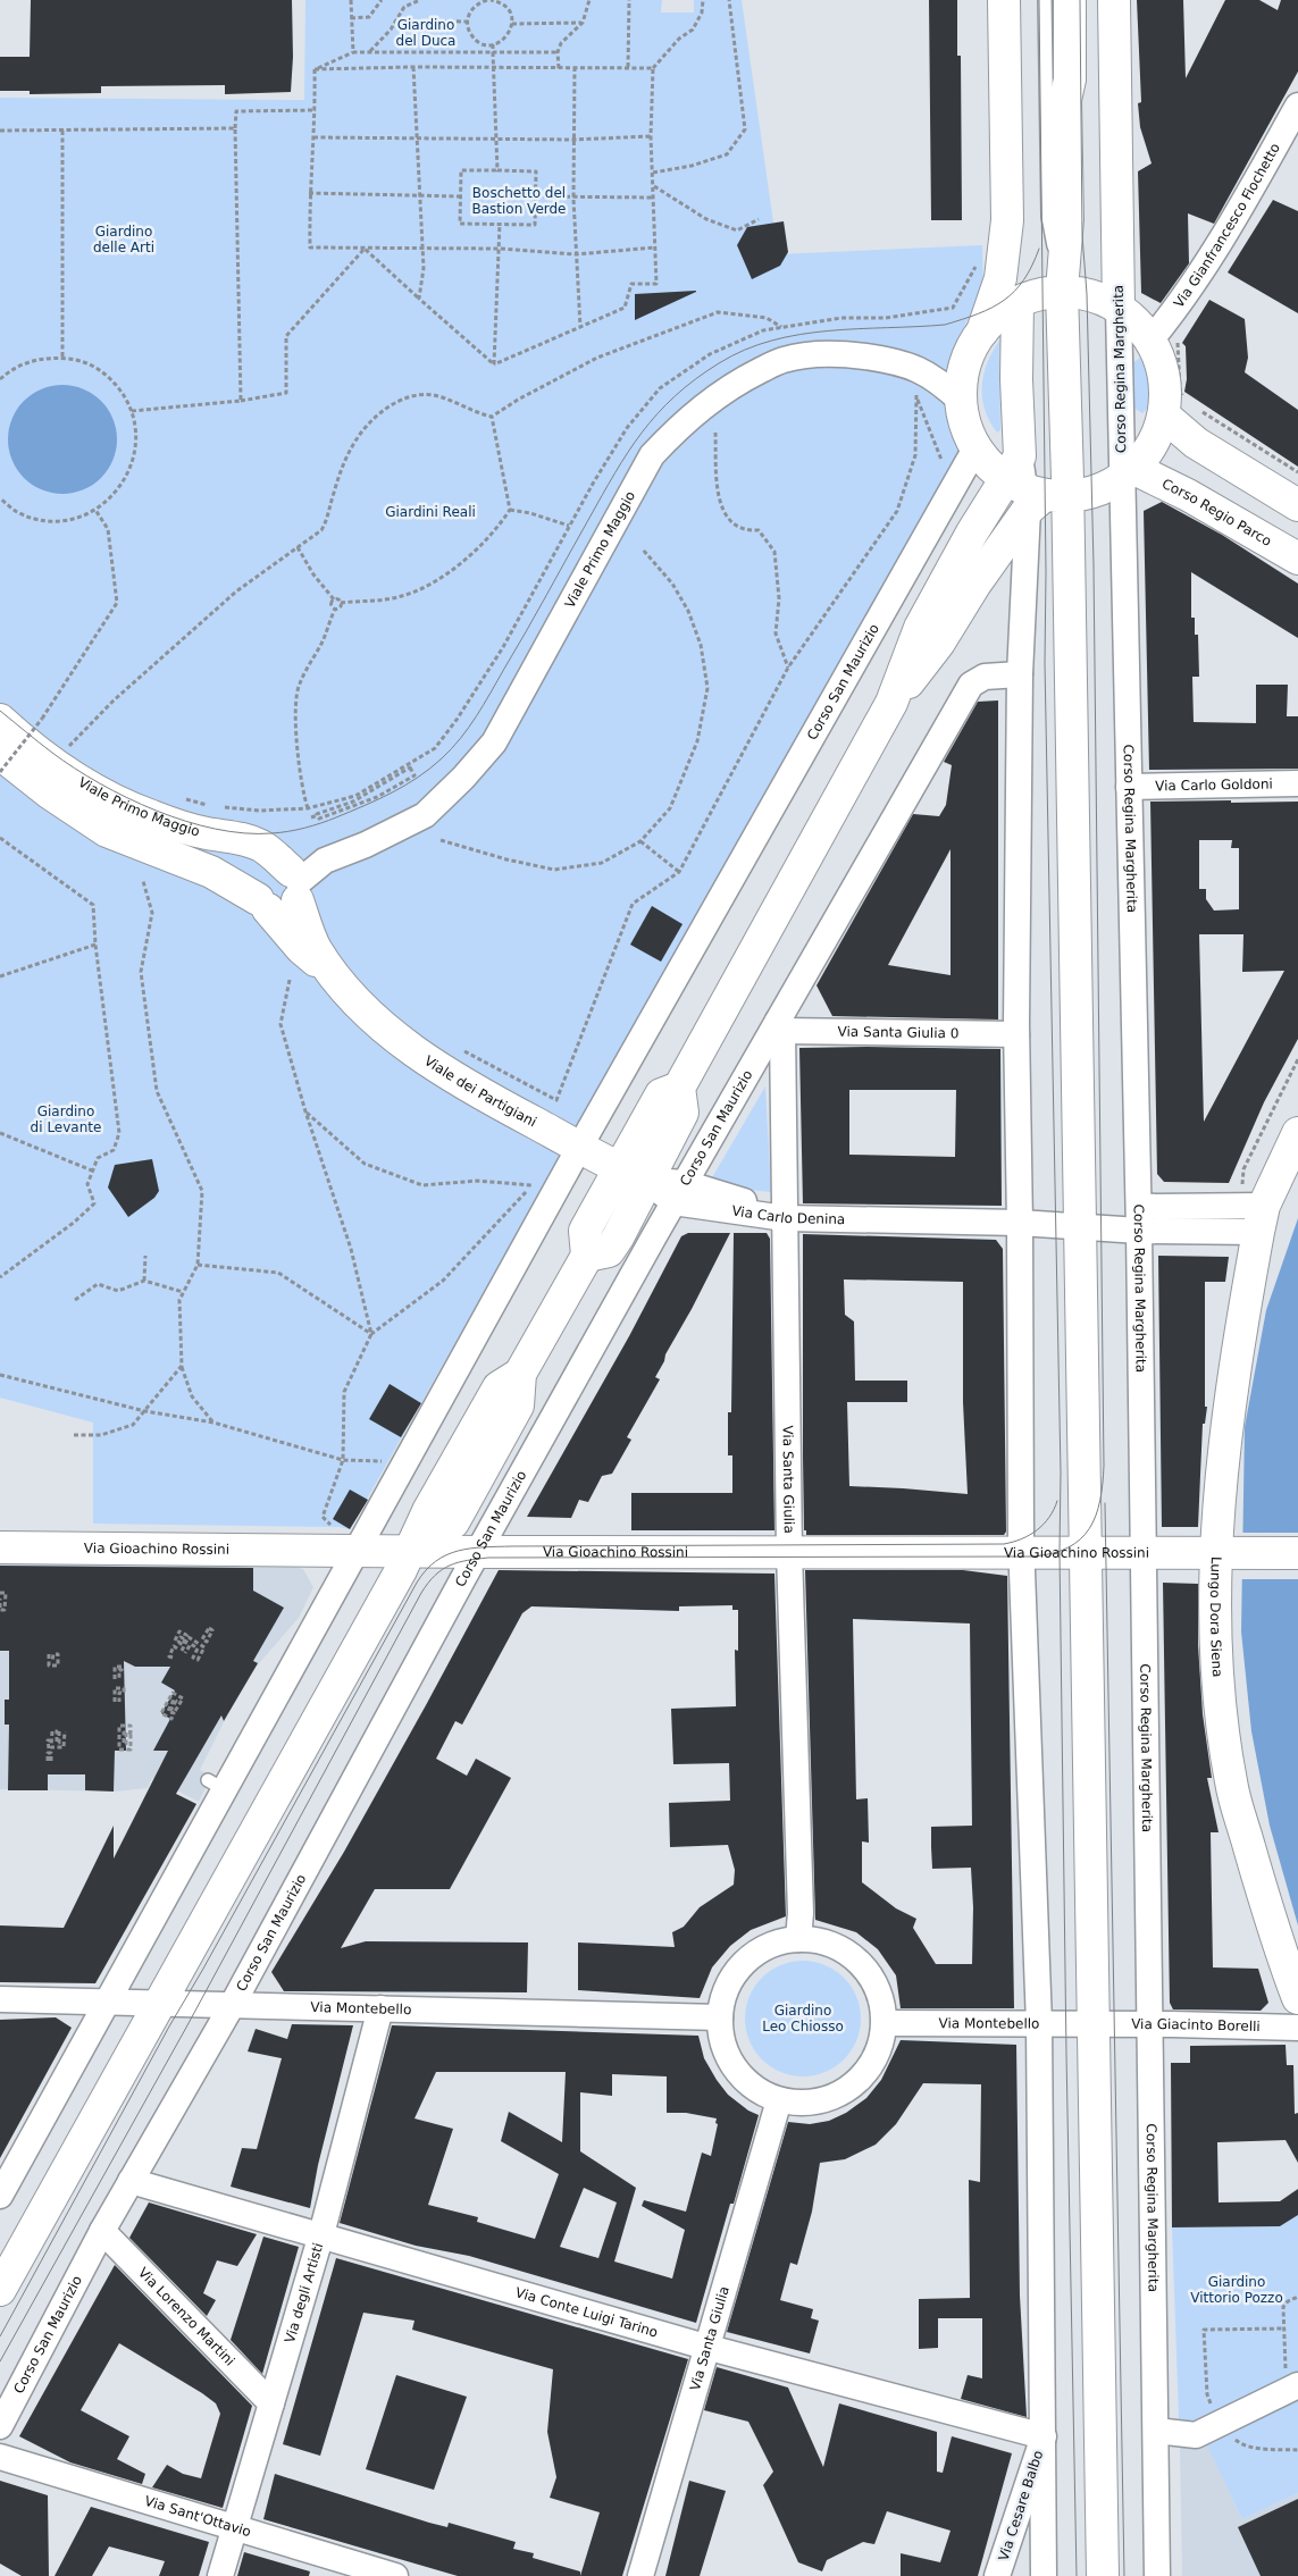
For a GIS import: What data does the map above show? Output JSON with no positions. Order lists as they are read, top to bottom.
{
  "streets": {
    "main road": [
      "Corso Regina Margherita",
      "Corso Regio Parco",
      "Viale Primo Maggio",
      "Viale dei Partigiani",
      "Via Gioachino Rossini",
      "Lungo Dora Siena"
    ],
    "street": [
      "Via Gianfrancesco Fiochetto",
      "Corso San Maurizio",
      "Via Carlo Goldoni",
      "Via Santa Giulia 0",
      "Via Carlo Denina",
      "Via Santa Giulia",
      "Via Montebello",
      "Via Giacinto Borelli",
      "Via degli Artisti",
      "Via Conte Luigi Tarino",
      "Via Lorenzo Martini",
      "Via Cesare Balbo",
      "Via Sant'Ottavio"
    ]
  },
  "crossings": [
    ["Corso Regina Margherita", "Corso Regio Parco"],
    ["Corso Regina Margherita", "Via Carlo Goldoni"],
    ["Corso Regina Margherita", "Via Carlo Denina"],
    ["Corso Regina Margherita", "Via Gioachino Rossini"],
    ["Corso Regina Margherita", "Via Giacinto Borelli"],
    ["Viale Primo Maggio", "Viale dei Partigiani"],
    ["Corso San Maurizio", "Via Santa Giulia 0"],
    ["Corso San Maurizio", "Viale dei Partigiani"],
    ["Corso San Maurizio", "Via Carlo Denina"],
    ["Corso San Maurizio", "Via Santa Giulia"],
    ["Corso San Maurizio", "Via Gioachino Rossini"],
    ["Corso San Maurizio", "Via Montebello"],
    ["Corso San Maurizio", "Via Conte Luigi Tarino"],
    ["Corso San Maurizio", "Via Lorenzo Martini"],
    ["Via Santa Giulia 0", "Via Santa Giulia"],
    ["Viale dei Partigiani", "Via Carlo Denina"],
    ["Via Carlo Denina", "Via Santa Giulia"],
    ["Via Carlo Denina", "Lungo Dora Siena"],
    ["Via Santa Giulia", "Via Gioachino Rossini"],
    ["Via Santa Giulia", "Via Montebello"],
    ["Via Santa Giulia", "Via Conte Luigi Tarino"],
    ["Via Gioachino Rossini", "Lungo Dora Siena"],
    ["Via Montebello", "Via Giacinto Borelli"],
    ["Via Montebello", "Via degli Artisti"],
    ["Via degli Artisti", "Via Conte Luigi Tarino"],
    ["Via degli Artisti", "Via Lorenzo Martini"],
    ["Via degli Artisti", "Via Sant'Ottavio"],
    ["Via Conte Luigi Tarino", "Via Cesare Balbo"]
  ],
  "parks": [
    "Giardino del Duca",
    "Boschetto del Bastion Verde",
    "Giardino delle Arti",
    "Giardini Reali",
    "Giardino di Levante",
    "Giardino Leo Chiosso",
    "Giardino Vittorio Pozzo"
  ]
}
